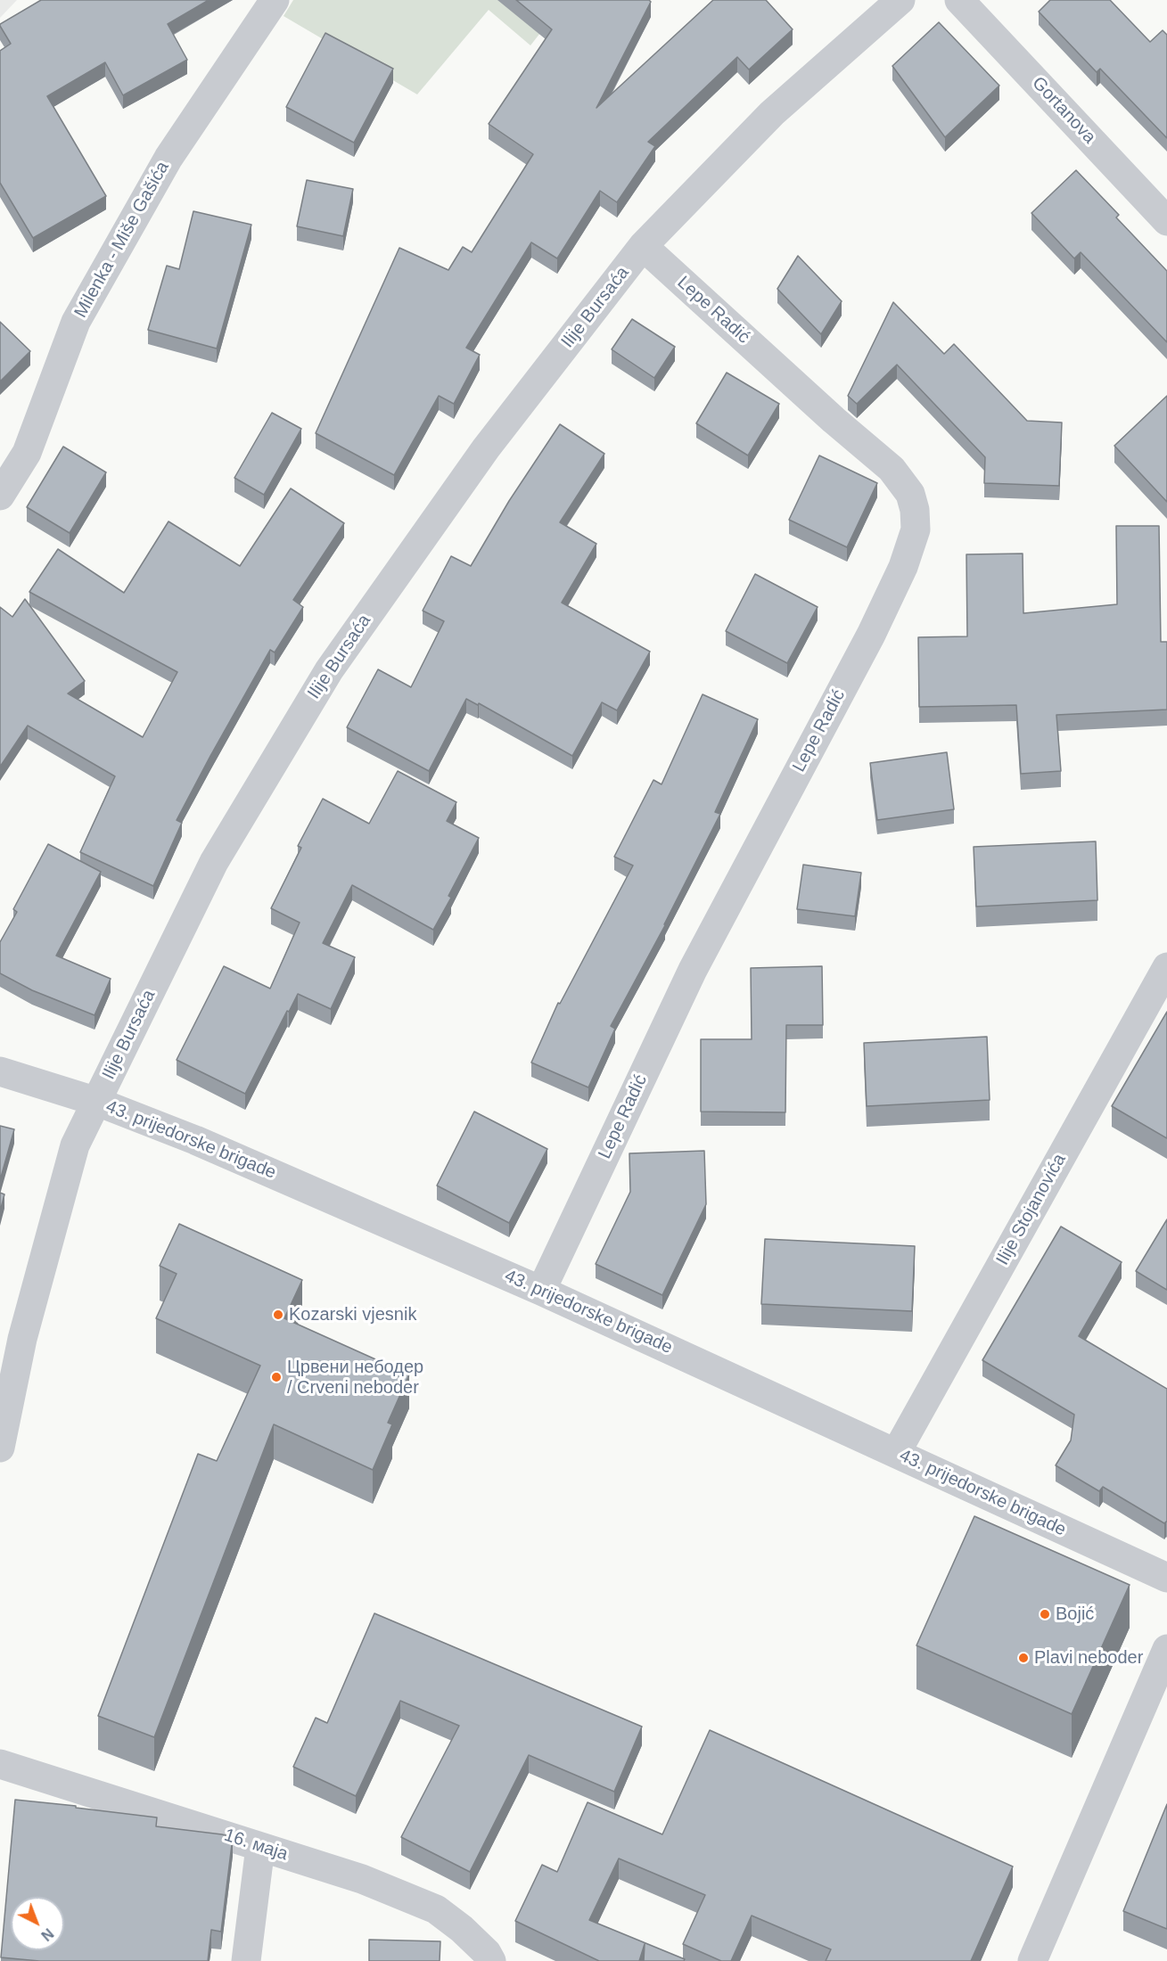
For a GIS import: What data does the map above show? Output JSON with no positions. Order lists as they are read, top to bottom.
{
  "streets": {
    "street": [
      "Gortanova",
      "Milenka - Miše Gašića",
      "Ilije Bursaća",
      "Lepe Radić",
      "43. prijedorske brigade",
      "Ilije Stojanovića",
      "16. маја"
    ]
  },
  "crossings": [
    ["Ilije Bursaća", "Lepe Radić"],
    ["Ilije Bursaća", "43. prijedorske brigade"],
    ["Lepe Radić", "43. prijedorske brigade"],
    ["43. prijedorske brigade", "Ilije Stojanovića"]
  ],
  "places": [
    "Kozarski vjesnik",
    "Црвени небодер / Crveni neboder",
    "Bojić",
    "Plavi neboder"
  ],
  "north": "bottom right"
}
